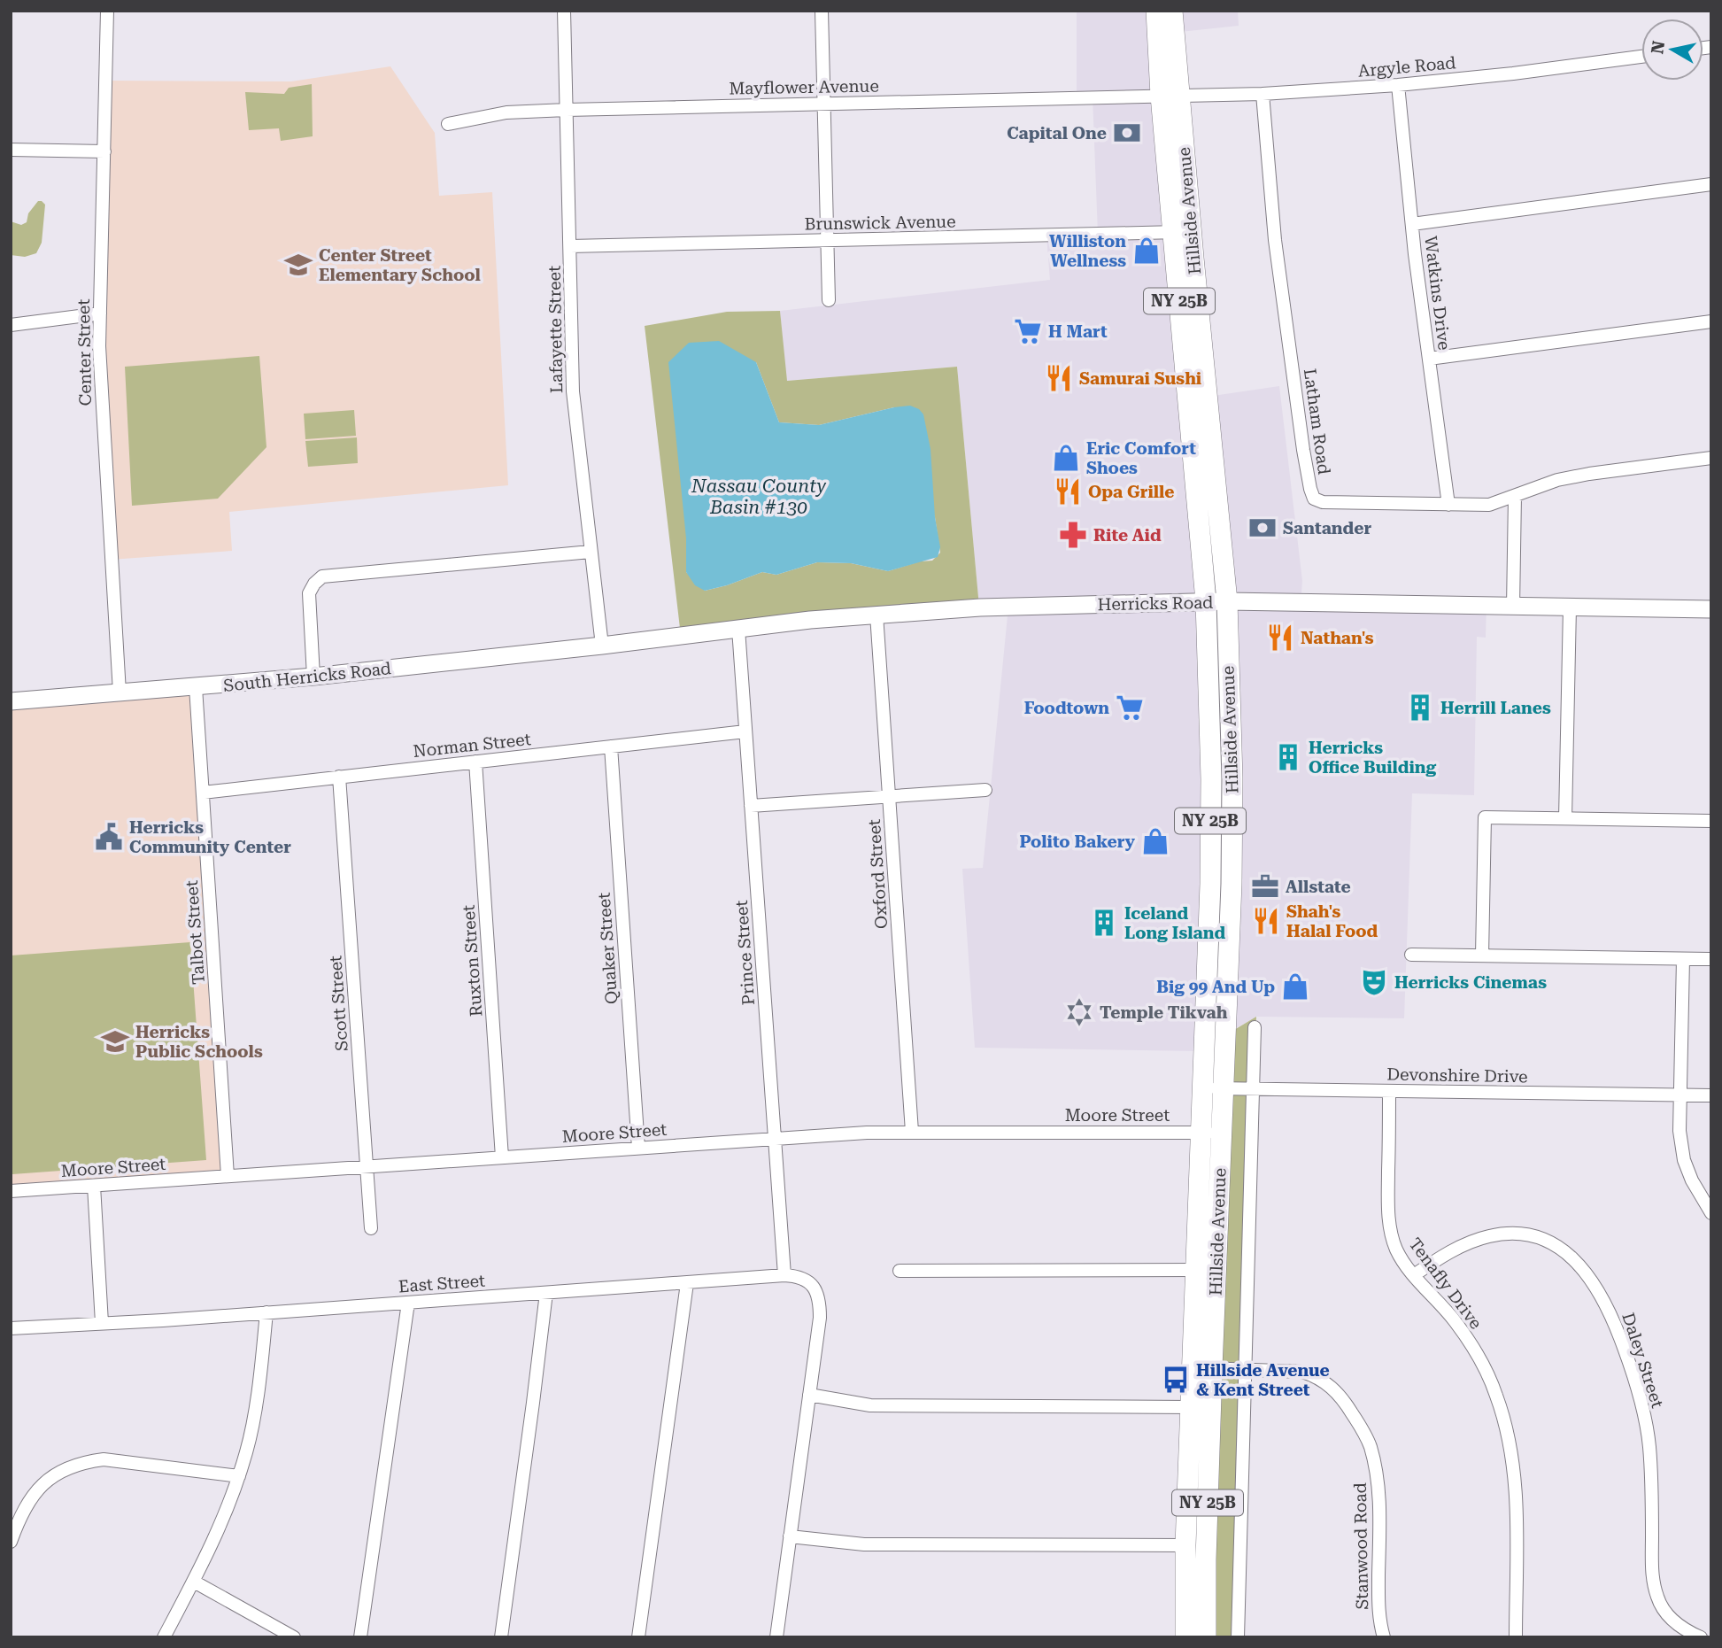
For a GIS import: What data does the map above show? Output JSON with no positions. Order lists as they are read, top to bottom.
{
  "streets": {
    "main road": [
      "Hillside Avenue",
      "NY 25B",
      "Herricks Road",
      "South Herricks Road"
    ],
    "street": [
      "Argyle Road",
      "Mayflower Avenue",
      "Brunswick Avenue",
      "Watkins Drive",
      "Lafayette Street",
      "Center Street",
      "Latham Road",
      "Norman Street",
      "Oxford Street",
      "Talbot Street",
      "Quaker Street",
      "Prince Street",
      "Ruxton Street",
      "Scott Street",
      "Devonshire Drive",
      "Moore Street",
      "East Street",
      "Tenafly Drive",
      "Daley Street",
      "Stanwood Road"
    ]
  },
  "crossings": [
    ["Argyle Road", "Mayflower Avenue"],
    ["Argyle Road", "Hillside Avenue"],
    ["Argyle Road", "Watkins Drive"],
    ["Argyle Road", "Latham Road"],
    ["Mayflower Avenue", "Hillside Avenue"],
    ["Mayflower Avenue", "Lafayette Street"],
    ["Hillside Avenue", "Brunswick Avenue"],
    ["Hillside Avenue", "Herricks Road"],
    ["Hillside Avenue", "Devonshire Drive"],
    ["Hillside Avenue", "Moore Street"],
    ["Hillside Avenue", "Stanwood Road"],
    ["Brunswick Avenue", "Lafayette Street"],
    ["Watkins Drive", "Latham Road"],
    ["Lafayette Street", "Herricks Road"],
    ["Lafayette Street", "South Herricks Road"],
    ["Center Street", "South Herricks Road"],
    ["Herricks Road", "South Herricks Road"],
    ["Herricks Road", "Oxford Street"],
    ["Herricks Road", "Prince Street"],
    ["South Herricks Road", "Talbot Street"],
    ["Norman Street", "Talbot Street"],
    ["Norman Street", "Quaker Street"],
    ["Norman Street", "Prince Street"],
    ["Norman Street", "Ruxton Street"],
    ["Norman Street", "Scott Street"],
    ["Oxford Street", "Moore Street"],
    ["Talbot Street", "Moore Street"],
    ["Quaker Street", "Moore Street"],
    ["Prince Street", "Moore Street"],
    ["Prince Street", "East Street"],
    ["Ruxton Street", "Moore Street"],
    ["Scott Street", "Moore Street"],
    ["Devonshire Drive", "Tenafly Drive"],
    ["Tenafly Drive", "Daley Street"]
  ],
  "water": ["Nassau County Basin #130"],
  "places": {
    "bank": ["Capital One", "Santander"],
    "shop": [
      "Williston Wellness",
      "Eric Comfort Shoes",
      "Polito Bakery",
      "Big 99 And Up"
    ],
    "school or university": ["Center Street Elementary School", "Herricks Public Schools"],
    "supermarket": ["H Mart", "Foodtown"],
    "restaurant": [
      "Samurai Sushi",
      "Opa Grille",
      "Nathan's",
      "Shah's Halal Food"
    ],
    "pharmacy": ["Rite Aid"],
    "building": ["Herrill Lanes", "Herricks Office Building", "Iceland Long Island"],
    "public building": ["Herricks Community Center"],
    "office": ["Allstate"],
    "theatre": ["Herricks Cinemas"],
    "synagogue": ["Temple Tikvah"],
    "bus stop": ["Hillside Avenue & Kent Street"]
  },
  "north": "left"
}
